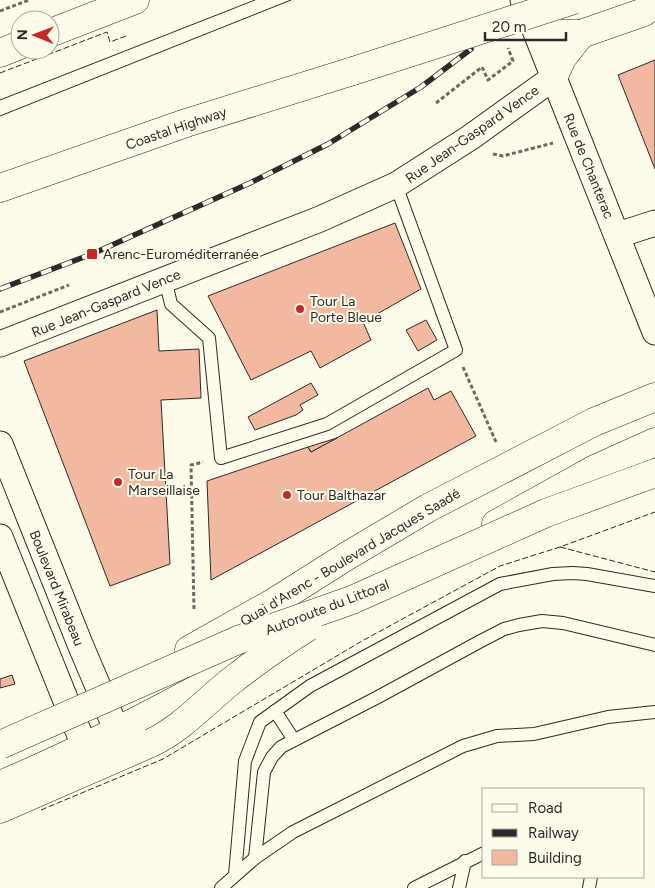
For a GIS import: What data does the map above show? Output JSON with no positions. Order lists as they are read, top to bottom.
{
  "streets": {
    "main road": ["Coastal Highway", "Quai d'Arenc - Boulevard Jacques Saadé", "Autoroute du Littoral"],
    "street": ["Rue Jean-Gaspard Vence", "Rue de Chanterac", "Boulevard Mirabeau"]
  },
  "crossings": [
    ["Rue Jean-Gaspard Vence", "Rue de Chanterac"],
    ["Quai d'Arenc - Boulevard Jacques Saadé", "Boulevard Mirabeau"]
  ],
  "places": {
    "transit": ["Arenc-Euroméditerranée"],
    "other": ["Tour La Porte Bleue", "Tour La Marseillaise", "Tour Balthazar"]
  },
  "legend": ["Road", "Railway", "Building"],
  "scale_bar": "20 m",
  "north": "left"
}
